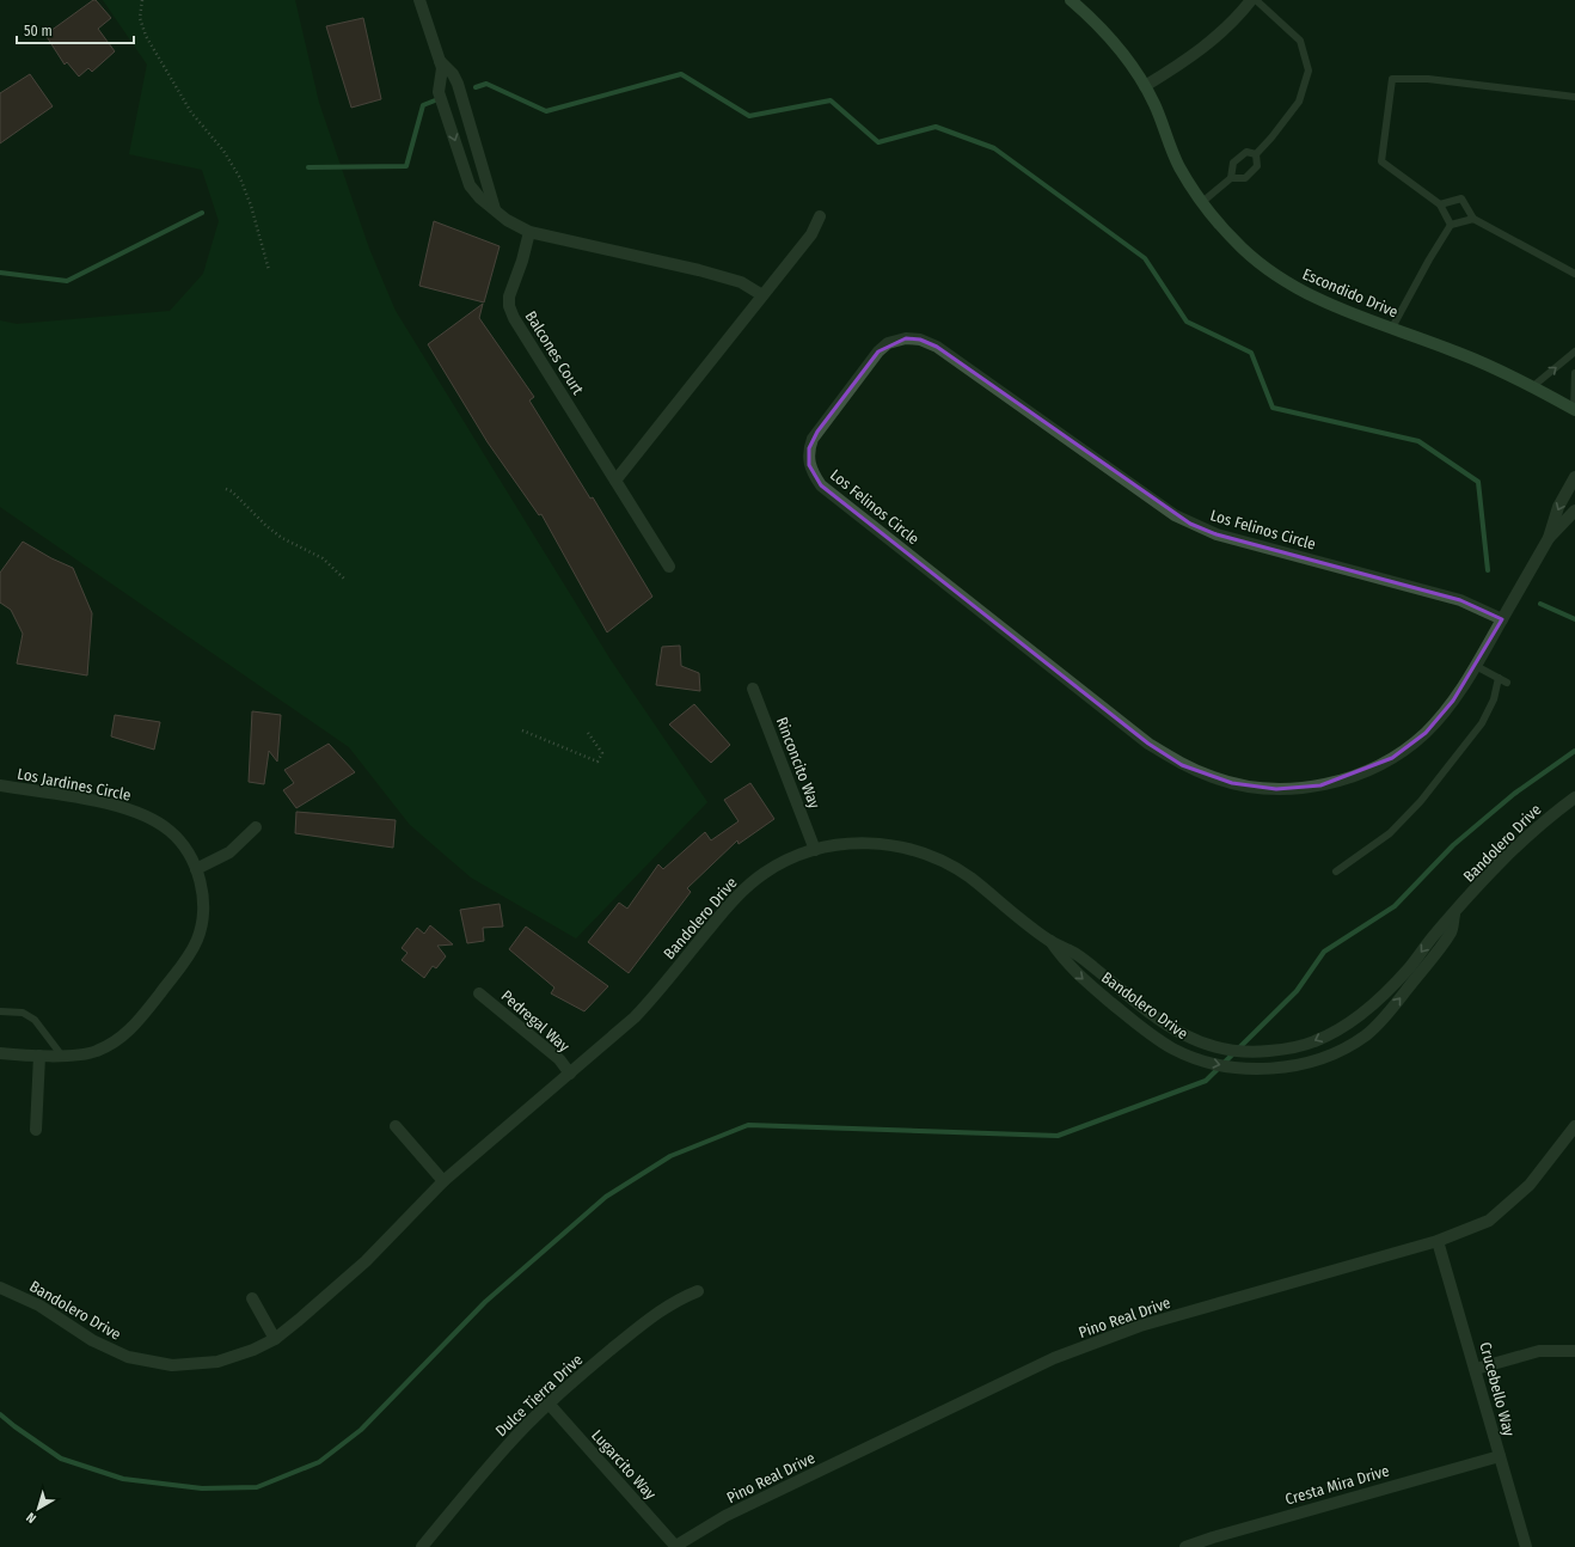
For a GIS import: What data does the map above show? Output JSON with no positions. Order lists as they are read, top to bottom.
{
  "streets": {
    "street": [
      "Escondido Drive",
      "Balcones Court",
      "Los Felinos Circle",
      "Rinconcito Way",
      "Los Jardines Circle",
      "Bandolero Drive",
      "Pedregal Way",
      "Pino Real Drive",
      "Crucebello Way",
      "Dulce Tierra Drive",
      "Lugarcito Way",
      "Cresta Mira Drive"
    ]
  },
  "crossings": [
    ["Rinconcito Way", "Bandolero Drive"],
    ["Bandolero Drive", "Pedregal Way"],
    ["Pino Real Drive", "Crucebello Way"],
    ["Pino Real Drive", "Lugarcito Way"],
    ["Crucebello Way", "Cresta Mira Drive"],
    ["Dulce Tierra Drive", "Lugarcito Way"]
  ],
  "scale_bar": "50 m",
  "north": "bottom left"
}
